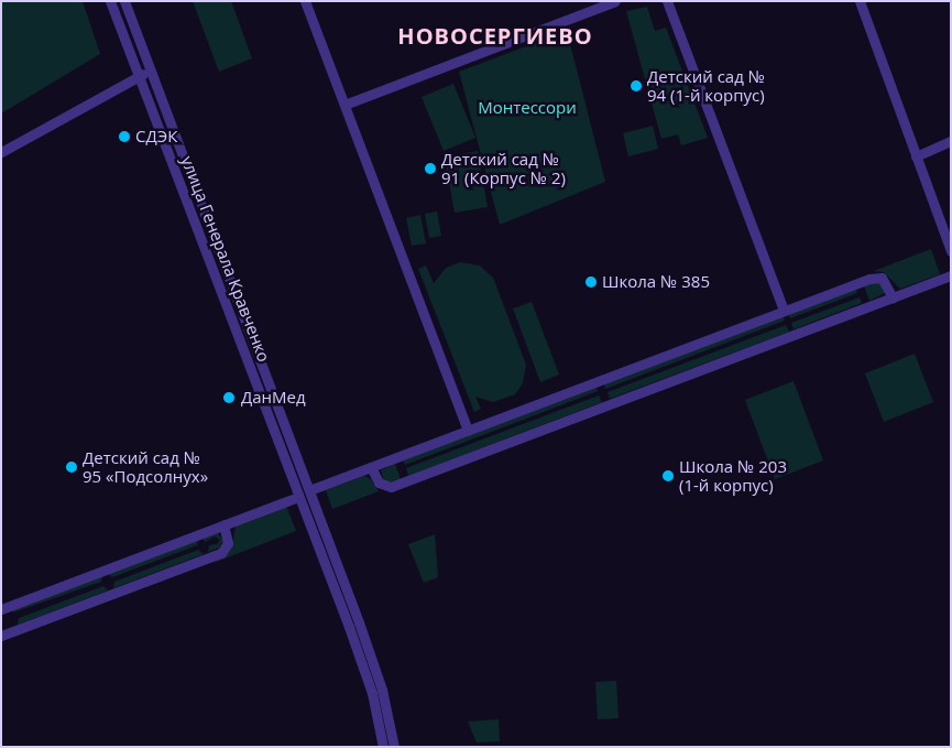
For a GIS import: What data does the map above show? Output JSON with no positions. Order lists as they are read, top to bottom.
{
  "streets": {
    "street": ["улица Генерала Кравченко"]
  },
  "districts": ["НОВОСЕРГИЕВО"],
  "parks": ["Монтессори"],
  "places": [
    "Детский сад № 94 (1-й корпус)",
    "СДЭК",
    "Детский сад № 91 (Корпус № 2)",
    "Школа № 385",
    "ДанМед",
    "Детский сад № 95 «Подсолнух»",
    "Школа № 203 (1-й корпус)"
  ]
}
